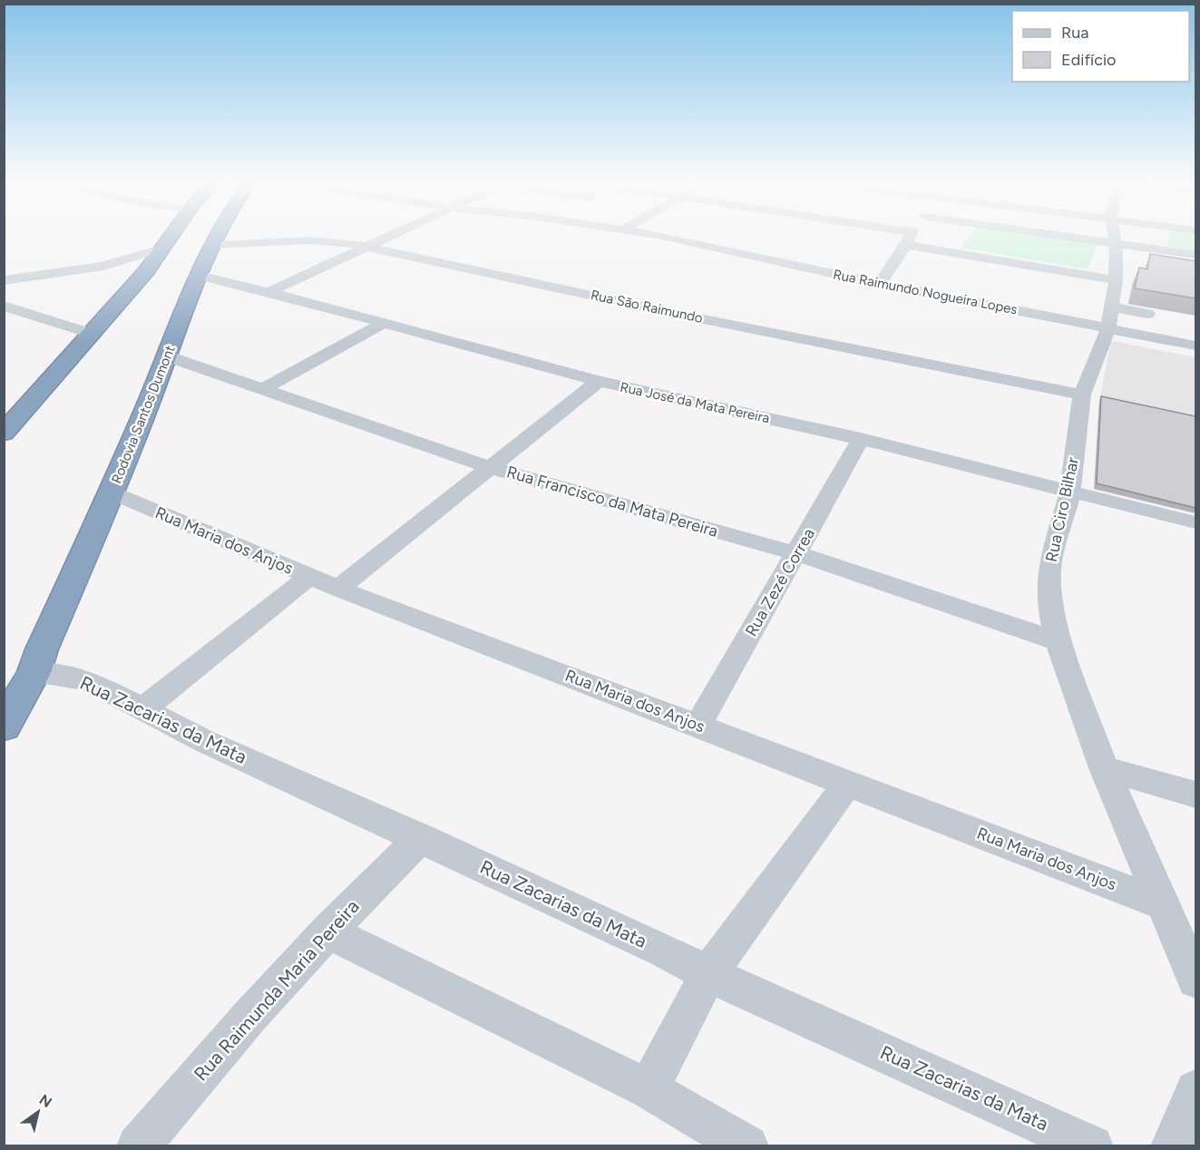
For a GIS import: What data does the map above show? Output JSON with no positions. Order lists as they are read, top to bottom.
{
  "streets": {
    "highway": ["Rodovia Santos Dumont"],
    "street": [
      "Rua Raimundo Nogueira Lopes",
      "Rua São Raimundo",
      "Rua José da Mata Pereira",
      "Rua Francisco da Mata Pereira",
      "Rua Ciro Bilhar",
      "Rua Maria dos Anjos",
      "Rua Zezé Correa",
      "Rua Zacarias da Mata",
      "Rua Raimunda Maria Pereira"
    ]
  },
  "crossings": [
    ["Rua Raimundo Nogueira Lopes", "Rua Ciro Bilhar"],
    ["Rua São Raimundo", "Rodovia Santos Dumont"],
    ["Rua São Raimundo", "Rua Ciro Bilhar"],
    ["Rua José da Mata Pereira", "Rodovia Santos Dumont"],
    ["Rua José da Mata Pereira", "Rua Ciro Bilhar"],
    ["Rua José da Mata Pereira", "Rua Zezé Correa"],
    ["Rodovia Santos Dumont", "Rua Francisco da Mata Pereira"],
    ["Rodovia Santos Dumont", "Rua Maria dos Anjos"],
    ["Rodovia Santos Dumont", "Rua Zacarias da Mata"],
    ["Rua Francisco da Mata Pereira", "Rua Ciro Bilhar"],
    ["Rua Francisco da Mata Pereira", "Rua Zezé Correa"],
    ["Rua Ciro Bilhar", "Rua Maria dos Anjos"],
    ["Rua Maria dos Anjos", "Rua Zezé Correa"],
    ["Rua Zacarias da Mata", "Rua Raimunda Maria Pereira"]
  ],
  "legend": ["Rua", "Edifício"],
  "north": "top right"
}
